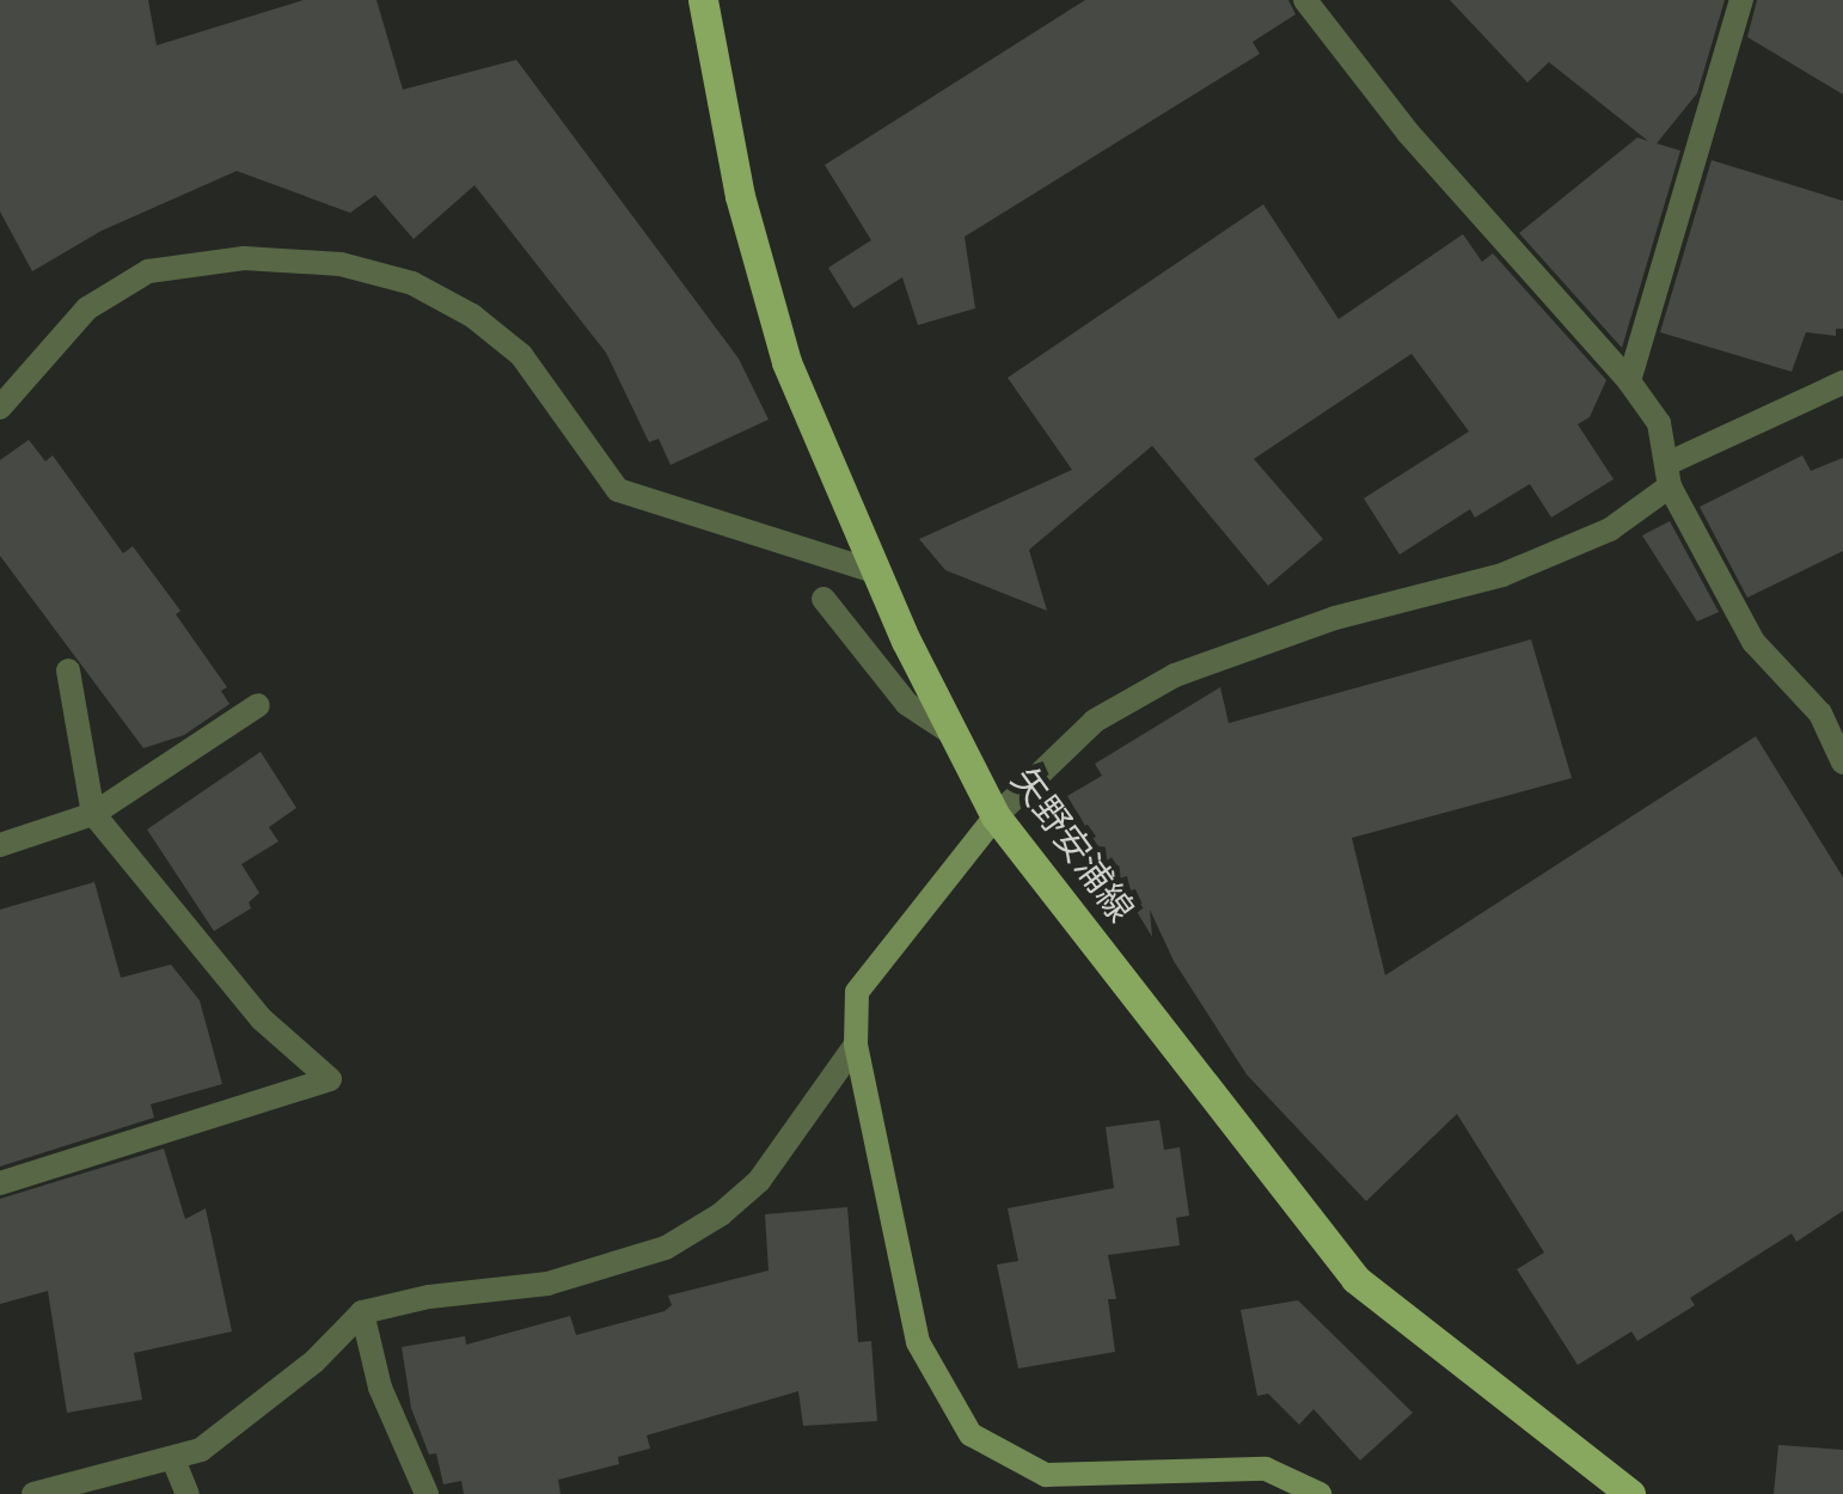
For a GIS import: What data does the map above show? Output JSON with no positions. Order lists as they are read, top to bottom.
{
  "streets": {
    "main road": ["矢野安浦線"]
  }
}
